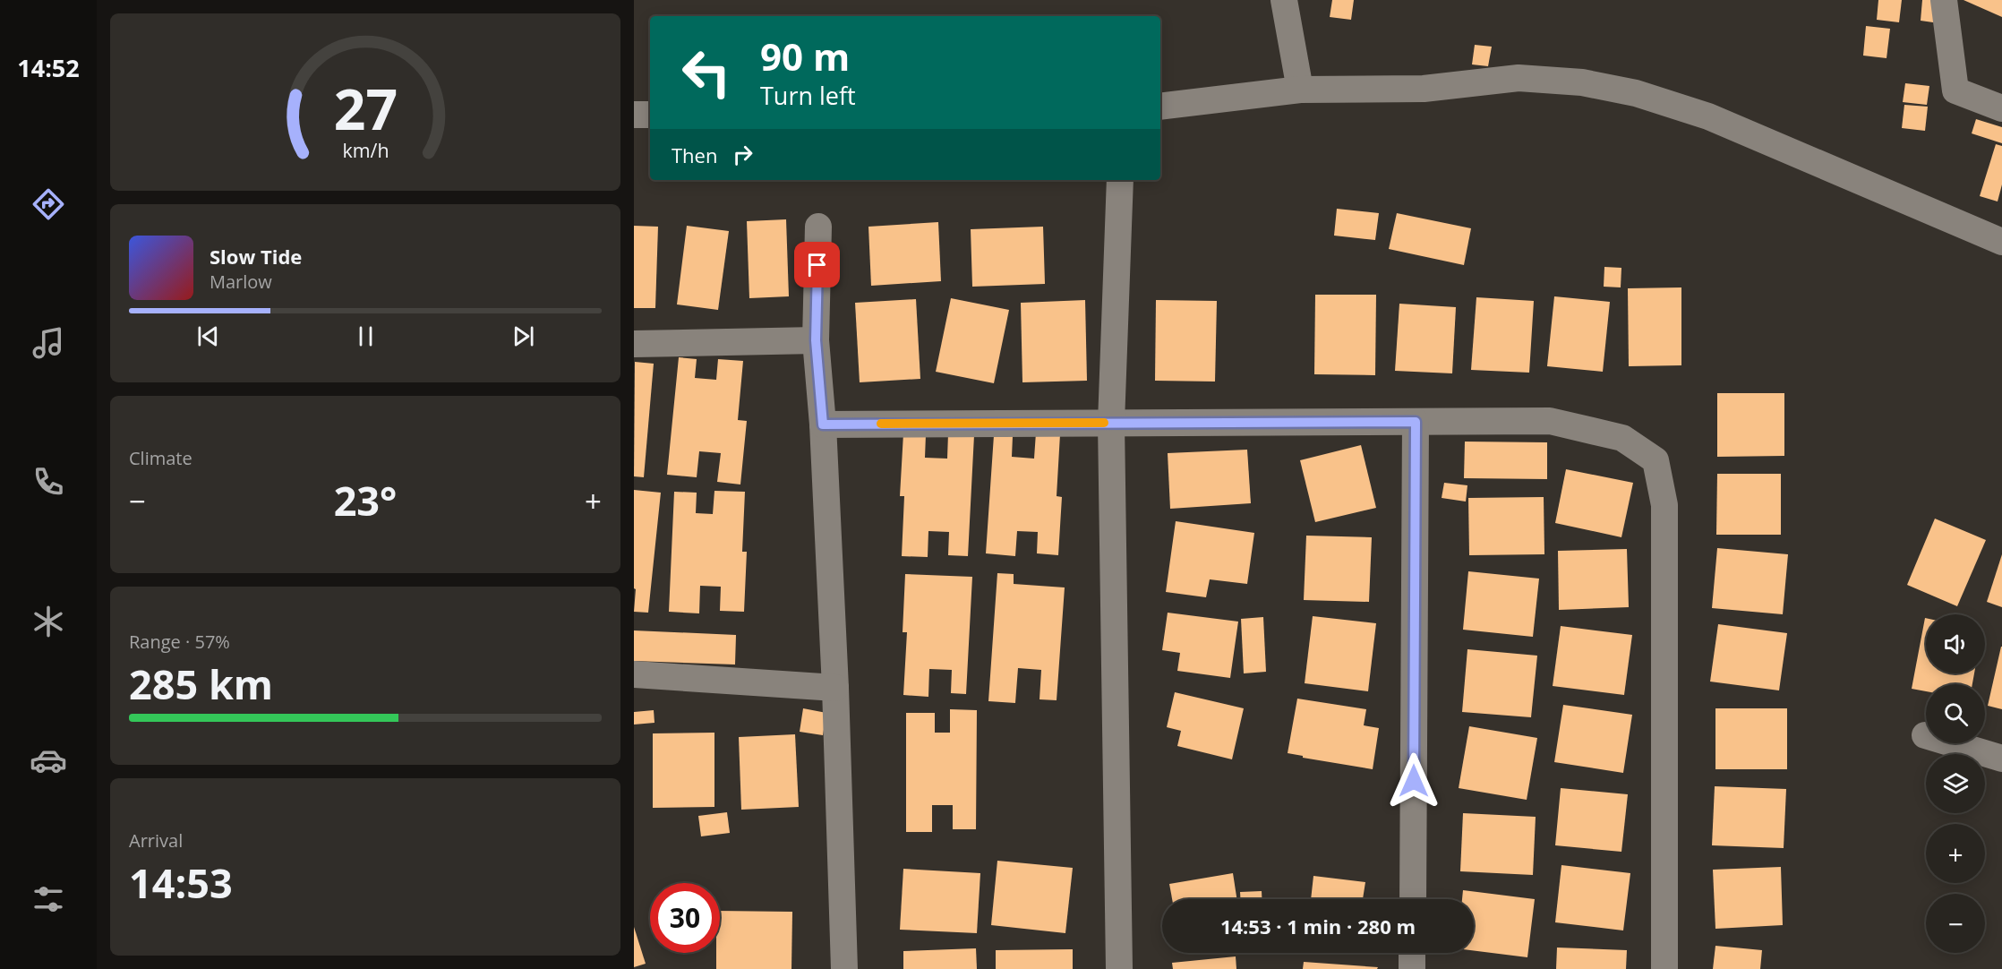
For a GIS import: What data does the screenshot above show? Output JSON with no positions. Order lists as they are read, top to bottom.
{
  "page": {
    "tabs": "14:52",
    "turn": ["90 m", "Turn left"],
    "then": "Then",
    "song": ["Slow Tide", "Marlow"],
    "tile": [
      "Climate",
      ["Range · 57%", "285 km"],
      ["Arrival", "14:53"]
    ],
    "heat": ["−", "23°", "+"],
    "map_buttons": ["+", "−"],
    "limit": "30",
    "trip": "14:53 · 1 min · 280 m",
    "gauge": ["27", "km/h"]
  }
}
